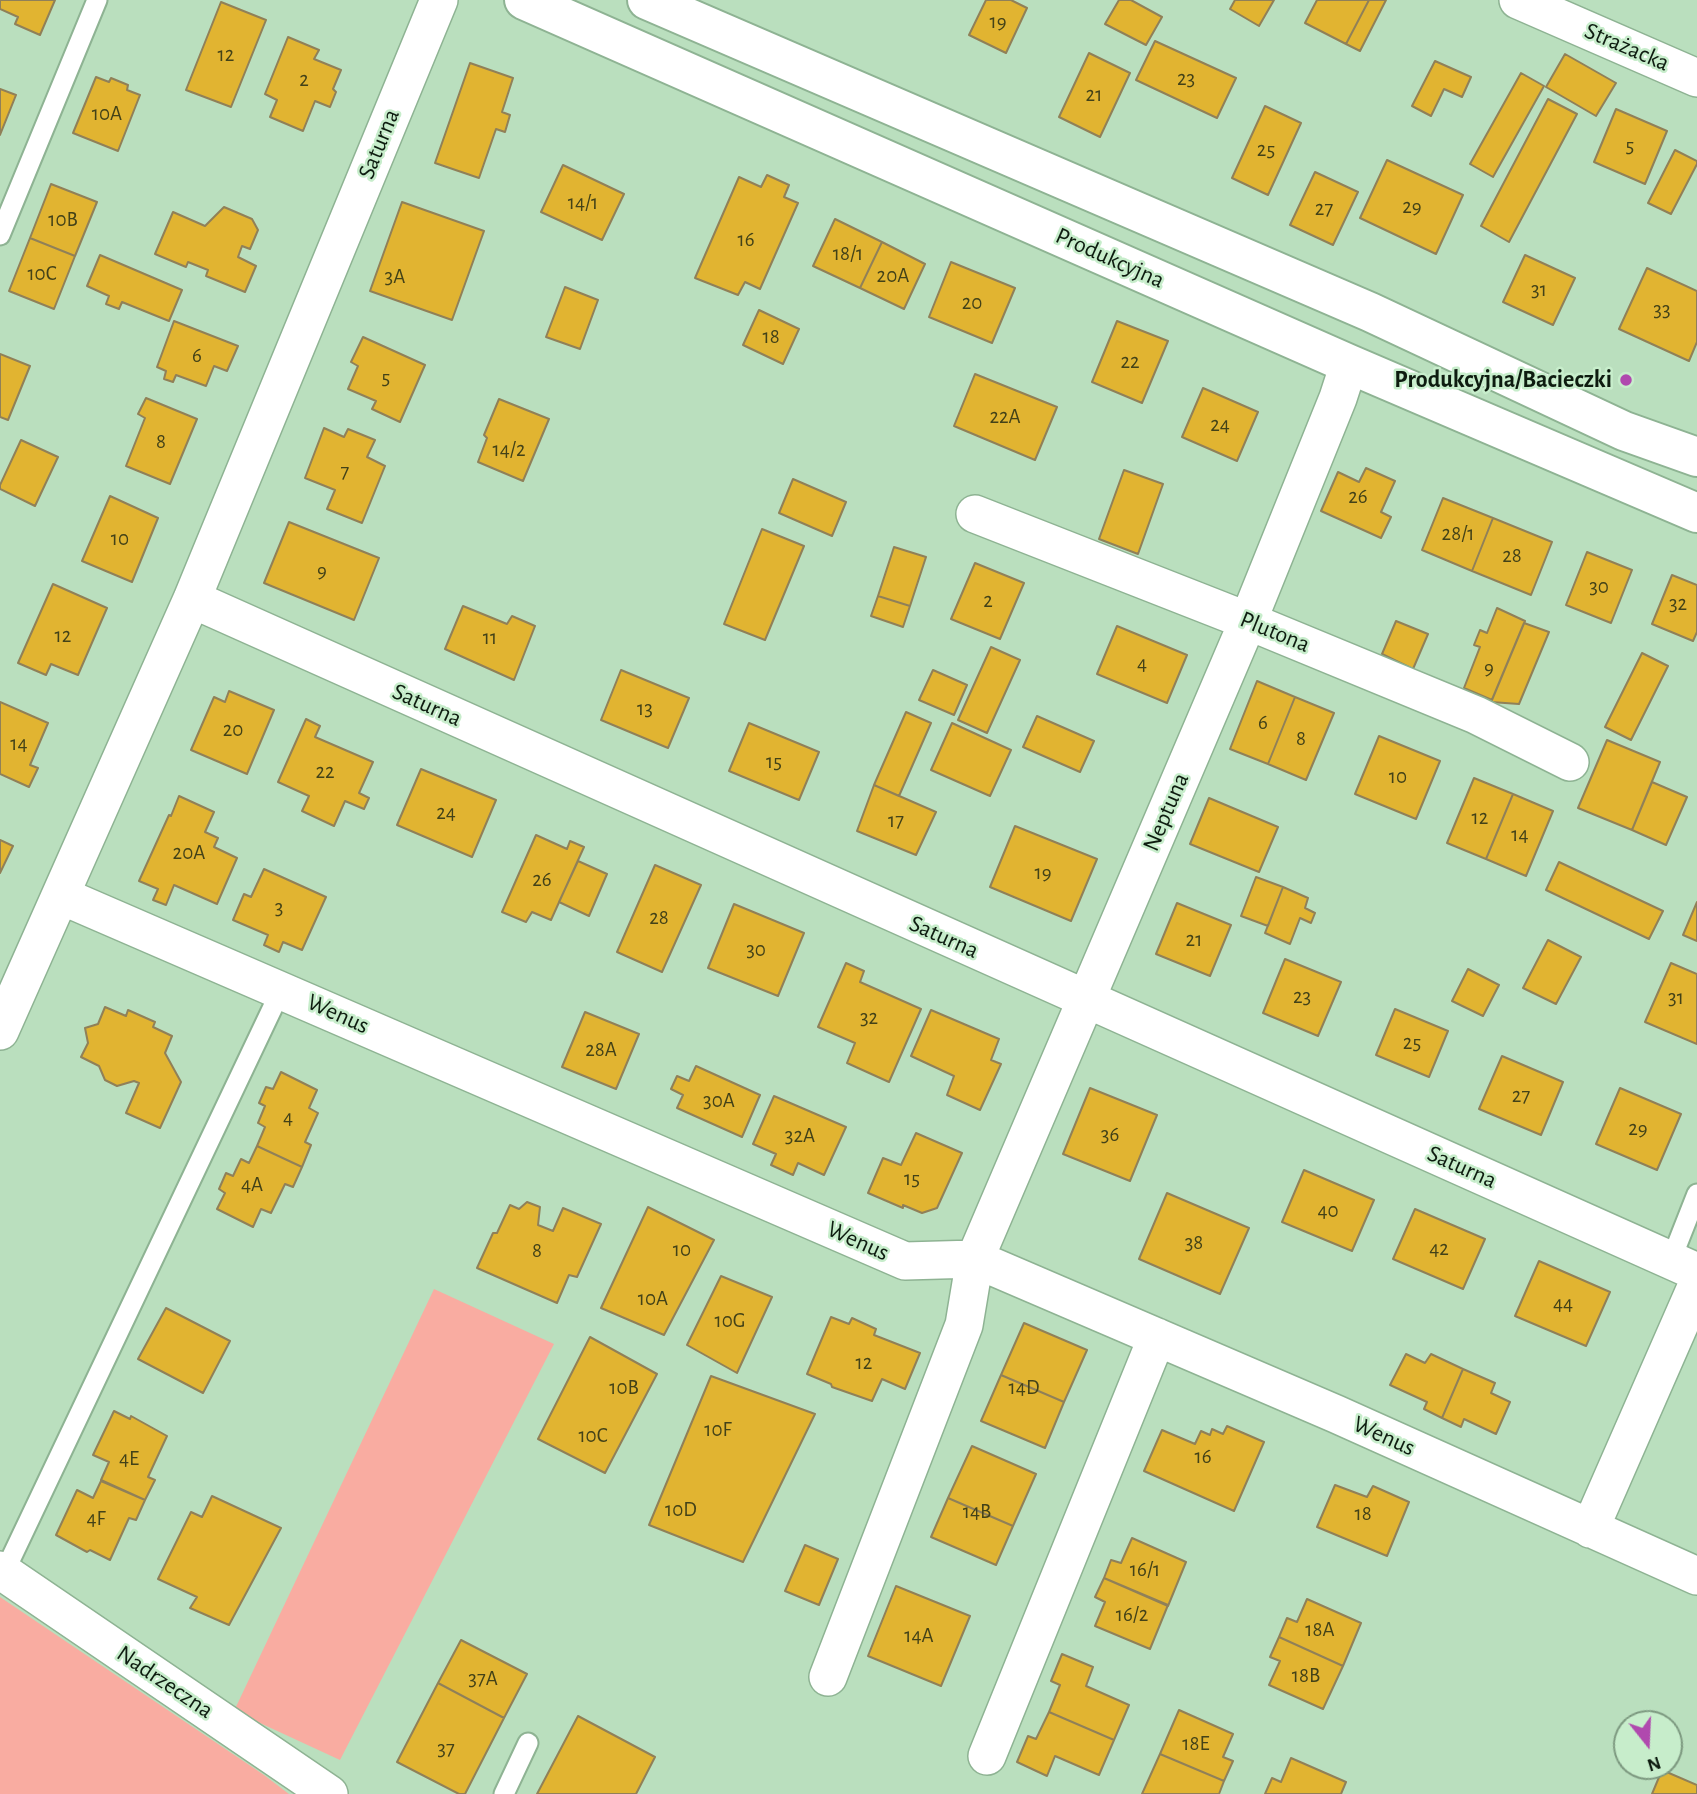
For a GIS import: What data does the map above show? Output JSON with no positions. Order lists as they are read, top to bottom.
{
  "streets": {
    "main road": ["Produkcyjna"],
    "street": [
      "Strażacka",
      "Saturna",
      "Plutona",
      "Neptuna",
      "Wenus",
      "Nadrzeczna"
    ]
  },
  "crossings": [
    ["Saturna", "Neptuna"],
    ["Saturna", "Wenus"],
    ["Produkcyjna", "Neptuna"],
    ["Plutona", "Neptuna"],
    ["Neptuna", "Wenus"]
  ],
  "places": ["Produkcyjna/Bacieczki"],
  "house_numbers": [
    "19",
    "12",
    "23",
    "2",
    "21",
    "10A",
    "5",
    "25",
    "14/1",
    "29",
    "27",
    "10B",
    "16",
    "18/1",
    "10C",
    "20A",
    "3A",
    "31",
    "20",
    "33",
    "18",
    "6",
    "22",
    "5",
    "22A",
    "24",
    "8",
    "14/2",
    "7",
    "26",
    "28/1",
    "10",
    "28",
    "9",
    "30",
    "2",
    "32",
    "12",
    "11",
    "4",
    "9",
    "13",
    "6",
    "20",
    "8",
    "14",
    "15",
    "22",
    "10",
    "24",
    "12",
    "17",
    "14",
    "20A",
    "19",
    "26",
    "3",
    "28",
    "21",
    "30",
    "23",
    "31",
    "32",
    "25",
    "28A",
    "27",
    "30A",
    "4",
    "29",
    "36",
    "32A",
    "15",
    "4A",
    "40",
    "38",
    "42",
    "10",
    "8",
    "10A",
    "44",
    "10G",
    "12",
    "10B",
    "14D",
    "10F",
    "10C",
    "16",
    "4E",
    "10D",
    "14B",
    "18",
    "4F",
    "16/1",
    "16/2",
    "18A",
    "14A",
    "18B",
    "37A",
    "18E",
    "37"
  ],
  "north": "bottom"
}
